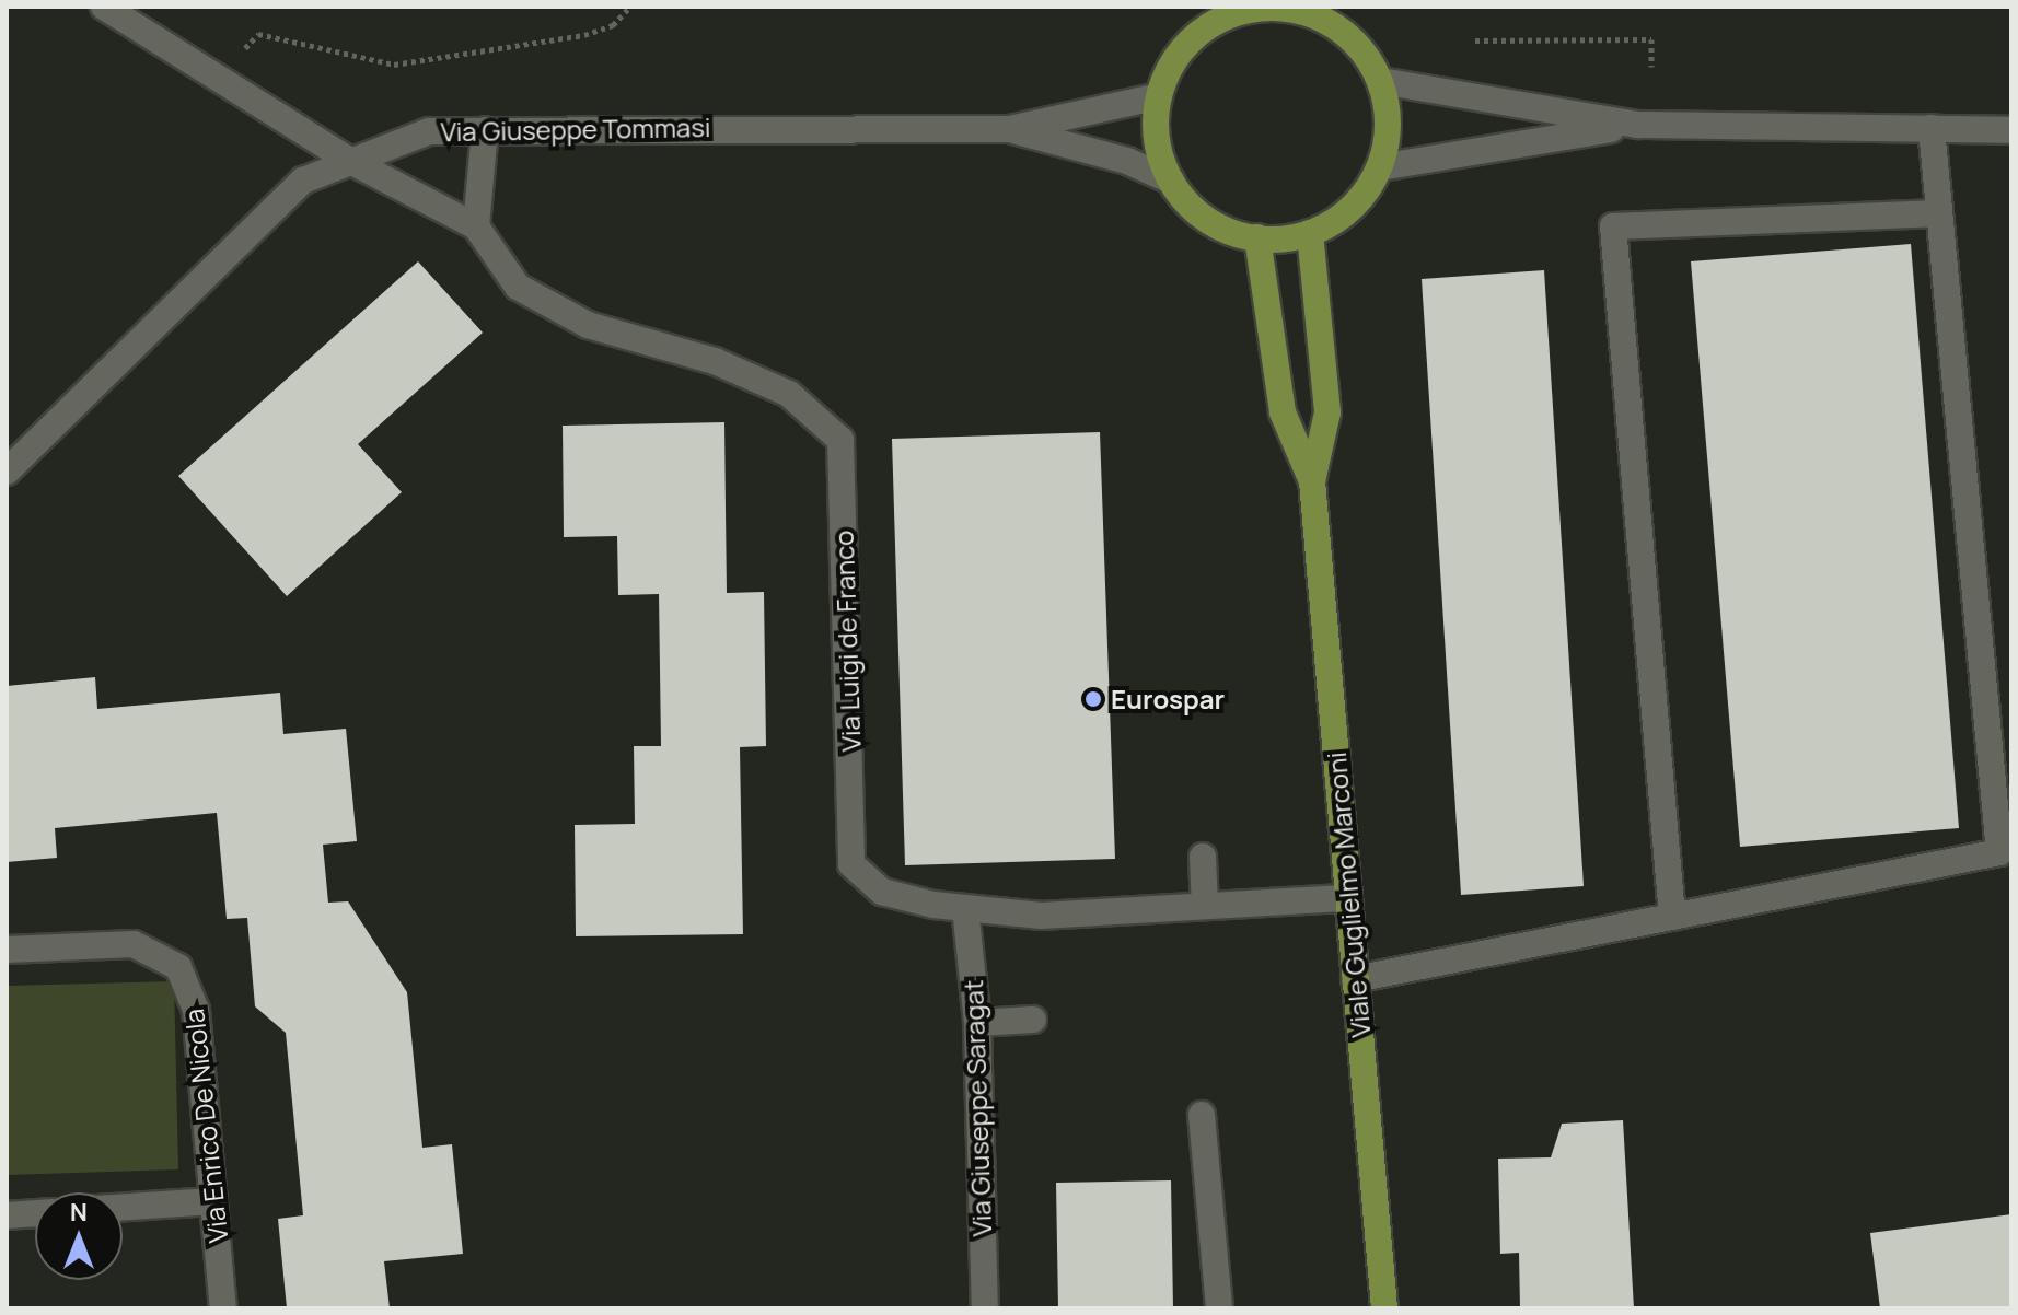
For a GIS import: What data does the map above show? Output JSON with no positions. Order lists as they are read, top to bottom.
{
  "streets": {
    "main road": ["Viale Guglielmo Marconi"],
    "street": [
      "Via Giuseppe Tommasi",
      "Via Luigi de Franco",
      "Via Giuseppe Saragat",
      "Via Enrico De Nicola"
    ]
  },
  "crossings": [
    ["Via Giuseppe Tommasi", "Viale Guglielmo Marconi"],
    ["Via Luigi de Franco", "Viale Guglielmo Marconi"],
    ["Via Luigi de Franco", "Via Giuseppe Saragat"]
  ],
  "places": ["Eurospar"],
  "north": "top"
}
